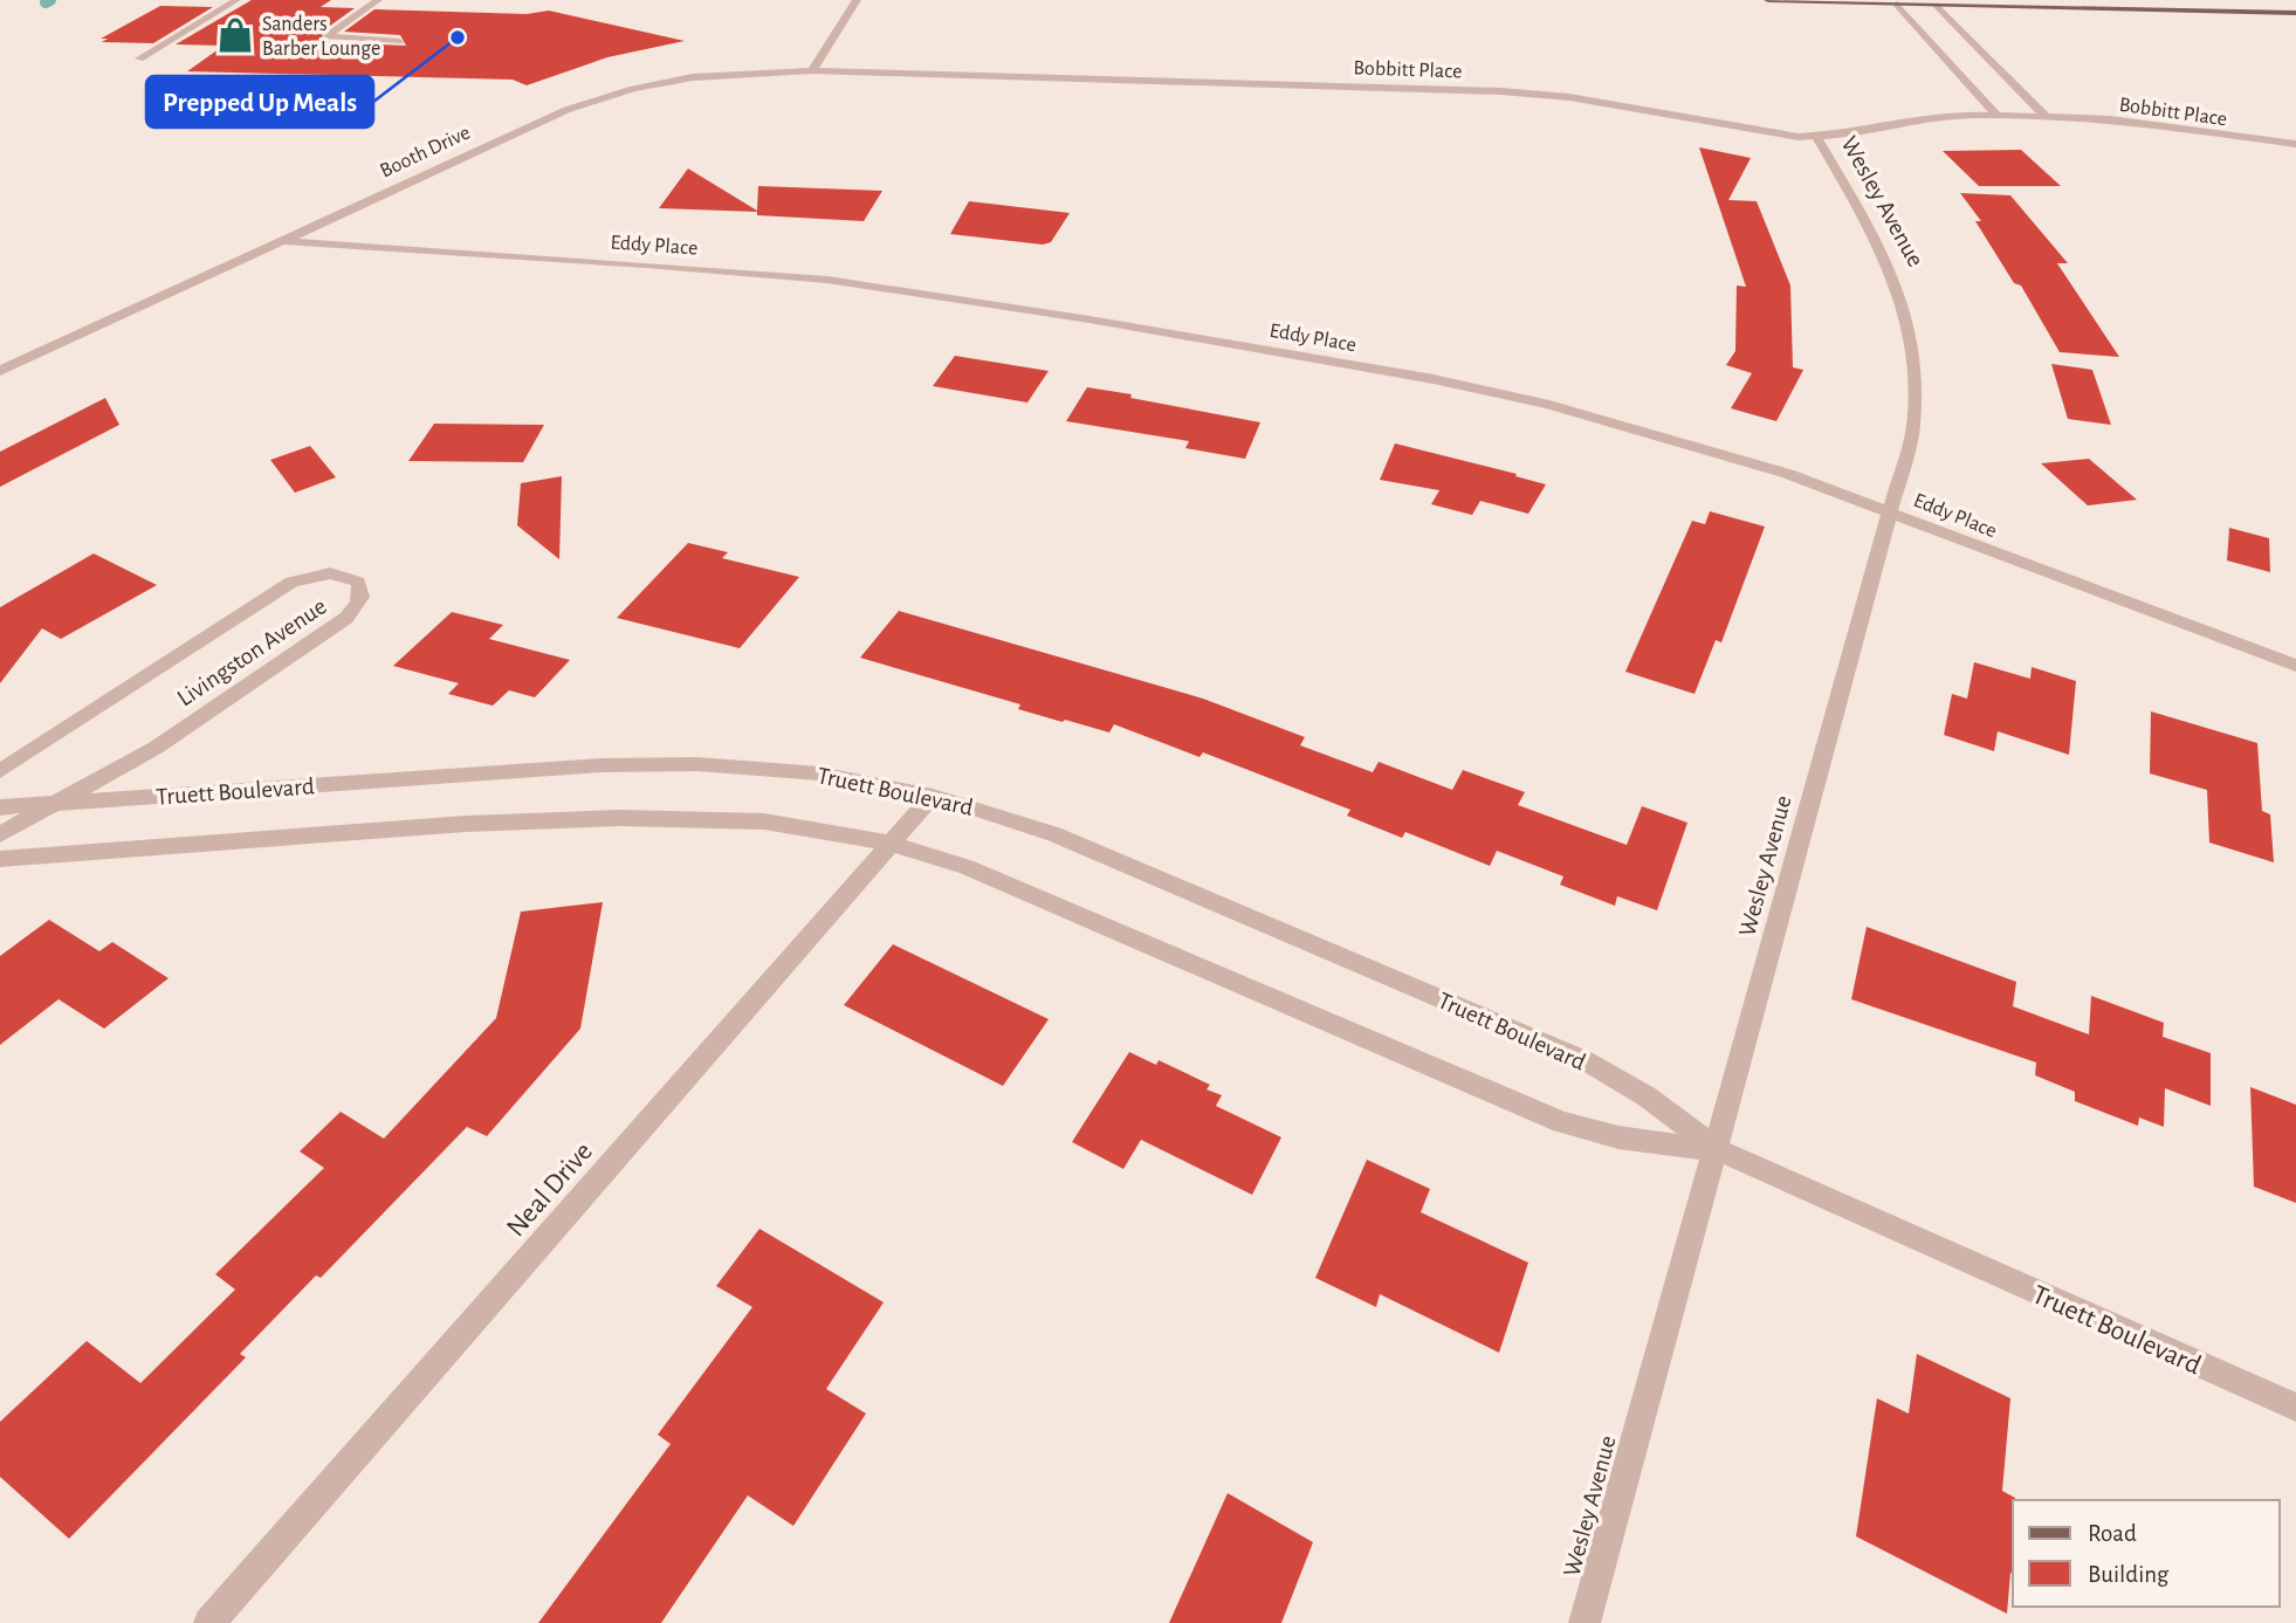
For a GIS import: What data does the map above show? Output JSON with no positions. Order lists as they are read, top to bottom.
{
  "streets": {
    "street": [
      "Bobbitt Place",
      "Booth Drive",
      "Wesley Avenue",
      "Eddy Place",
      "Livingston Avenue",
      "Truett Boulevard",
      "Neal Drive"
    ]
  },
  "crossings": [
    ["Bobbitt Place", "Booth Drive"],
    ["Bobbitt Place", "Wesley Avenue"],
    ["Booth Drive", "Eddy Place"],
    ["Wesley Avenue", "Eddy Place"],
    ["Wesley Avenue", "Truett Boulevard"],
    ["Livingston Avenue", "Truett Boulevard"],
    ["Truett Boulevard", "Neal Drive"]
  ],
  "places": {
    "shop": ["Sanders Barber Lounge"],
    "other": ["Prepped Up Meals"]
  },
  "legend": ["Road", "Building"]
}
